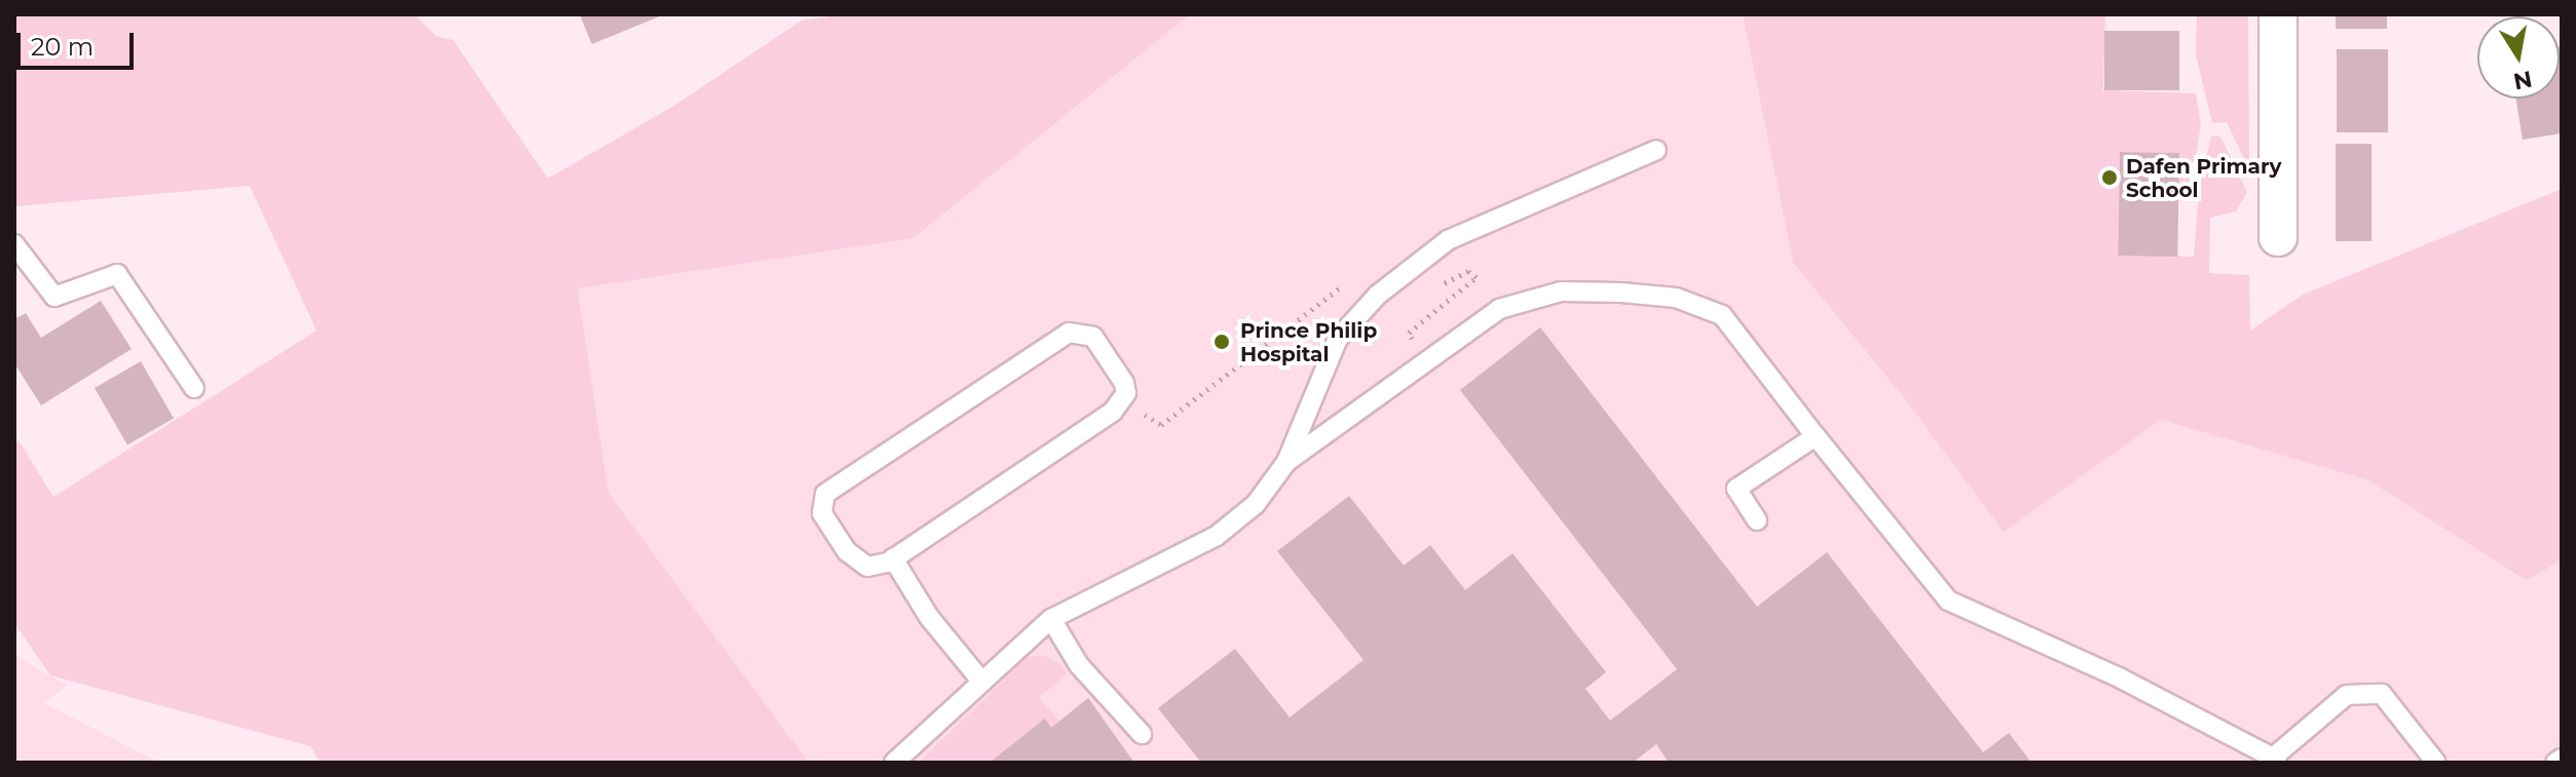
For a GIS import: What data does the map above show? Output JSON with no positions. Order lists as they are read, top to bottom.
{
  "places": ["Dafen Primary School", "Prince Philip Hospital"],
  "scale_bar": "20 m",
  "north": "bottom"
}
